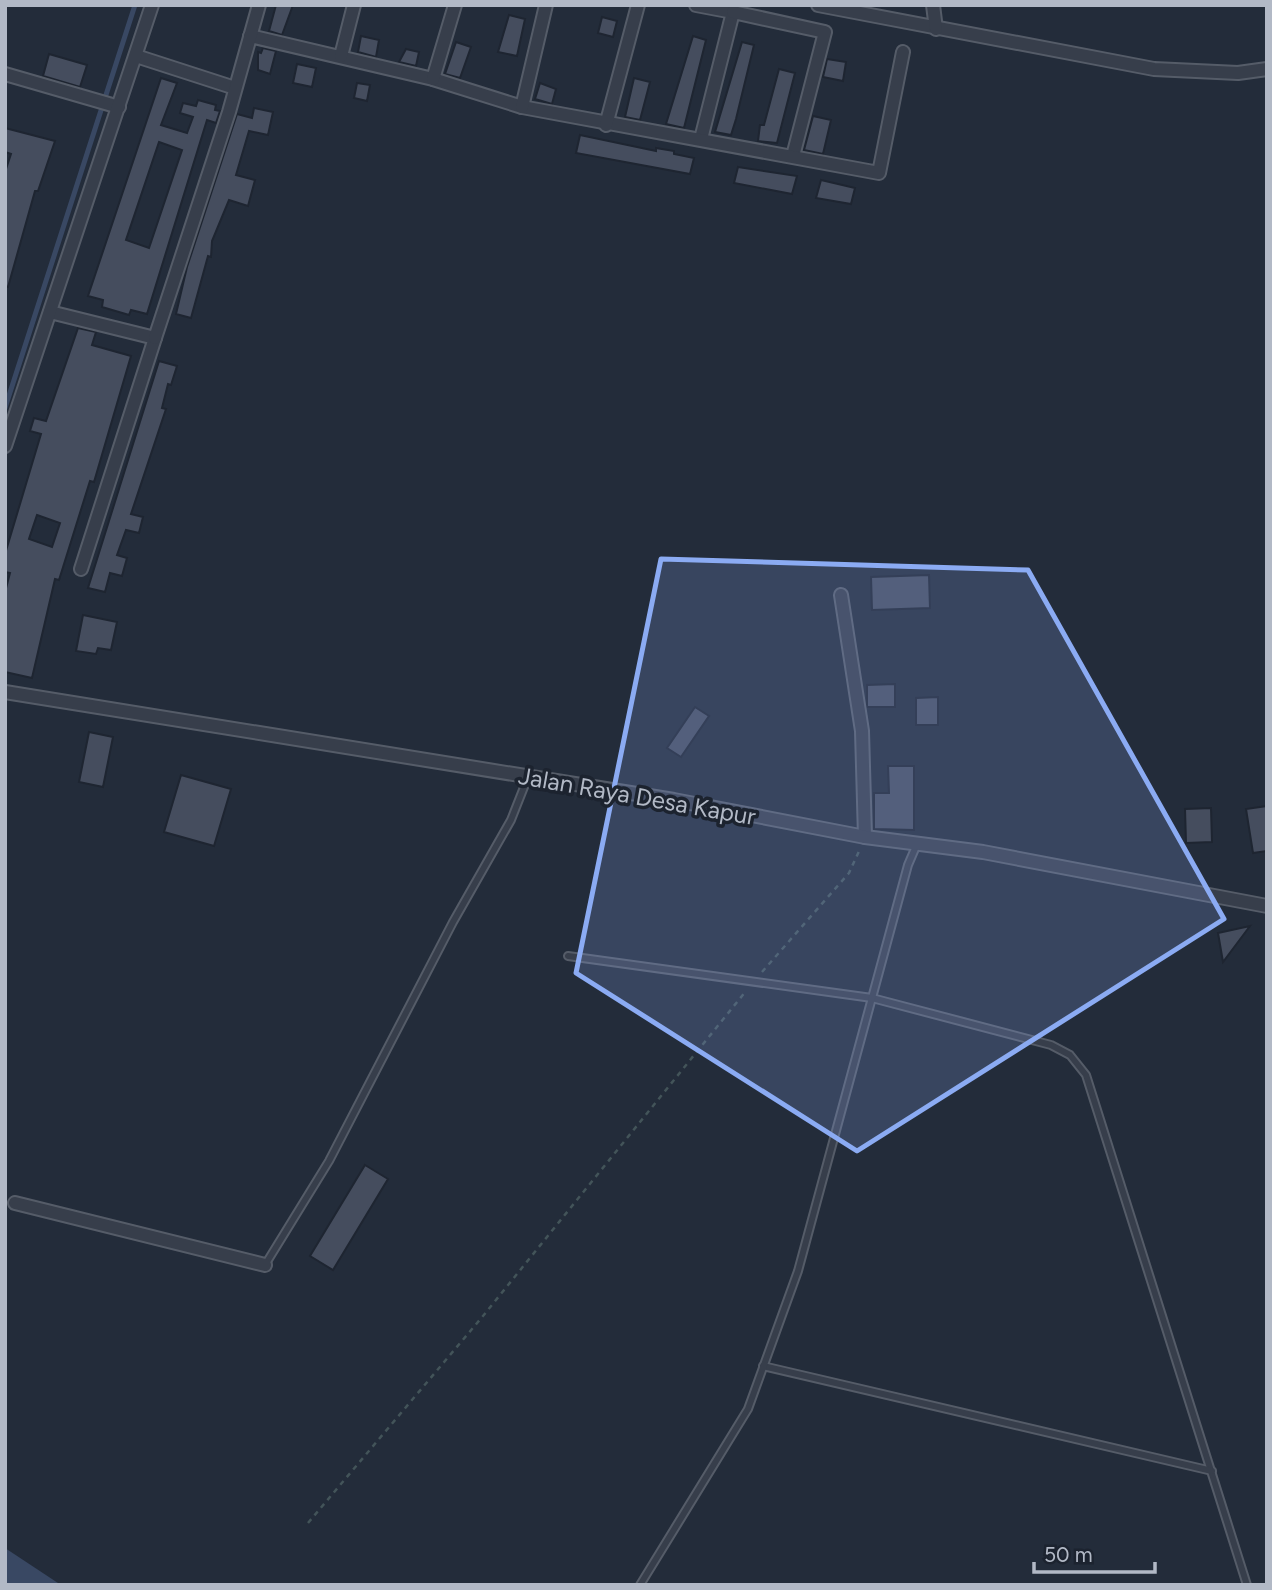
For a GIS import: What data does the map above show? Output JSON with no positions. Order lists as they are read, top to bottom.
{
  "streets": {
    "street": ["Jalan Raya Desa Kapur"]
  },
  "scale_bar": "50 m"
}
